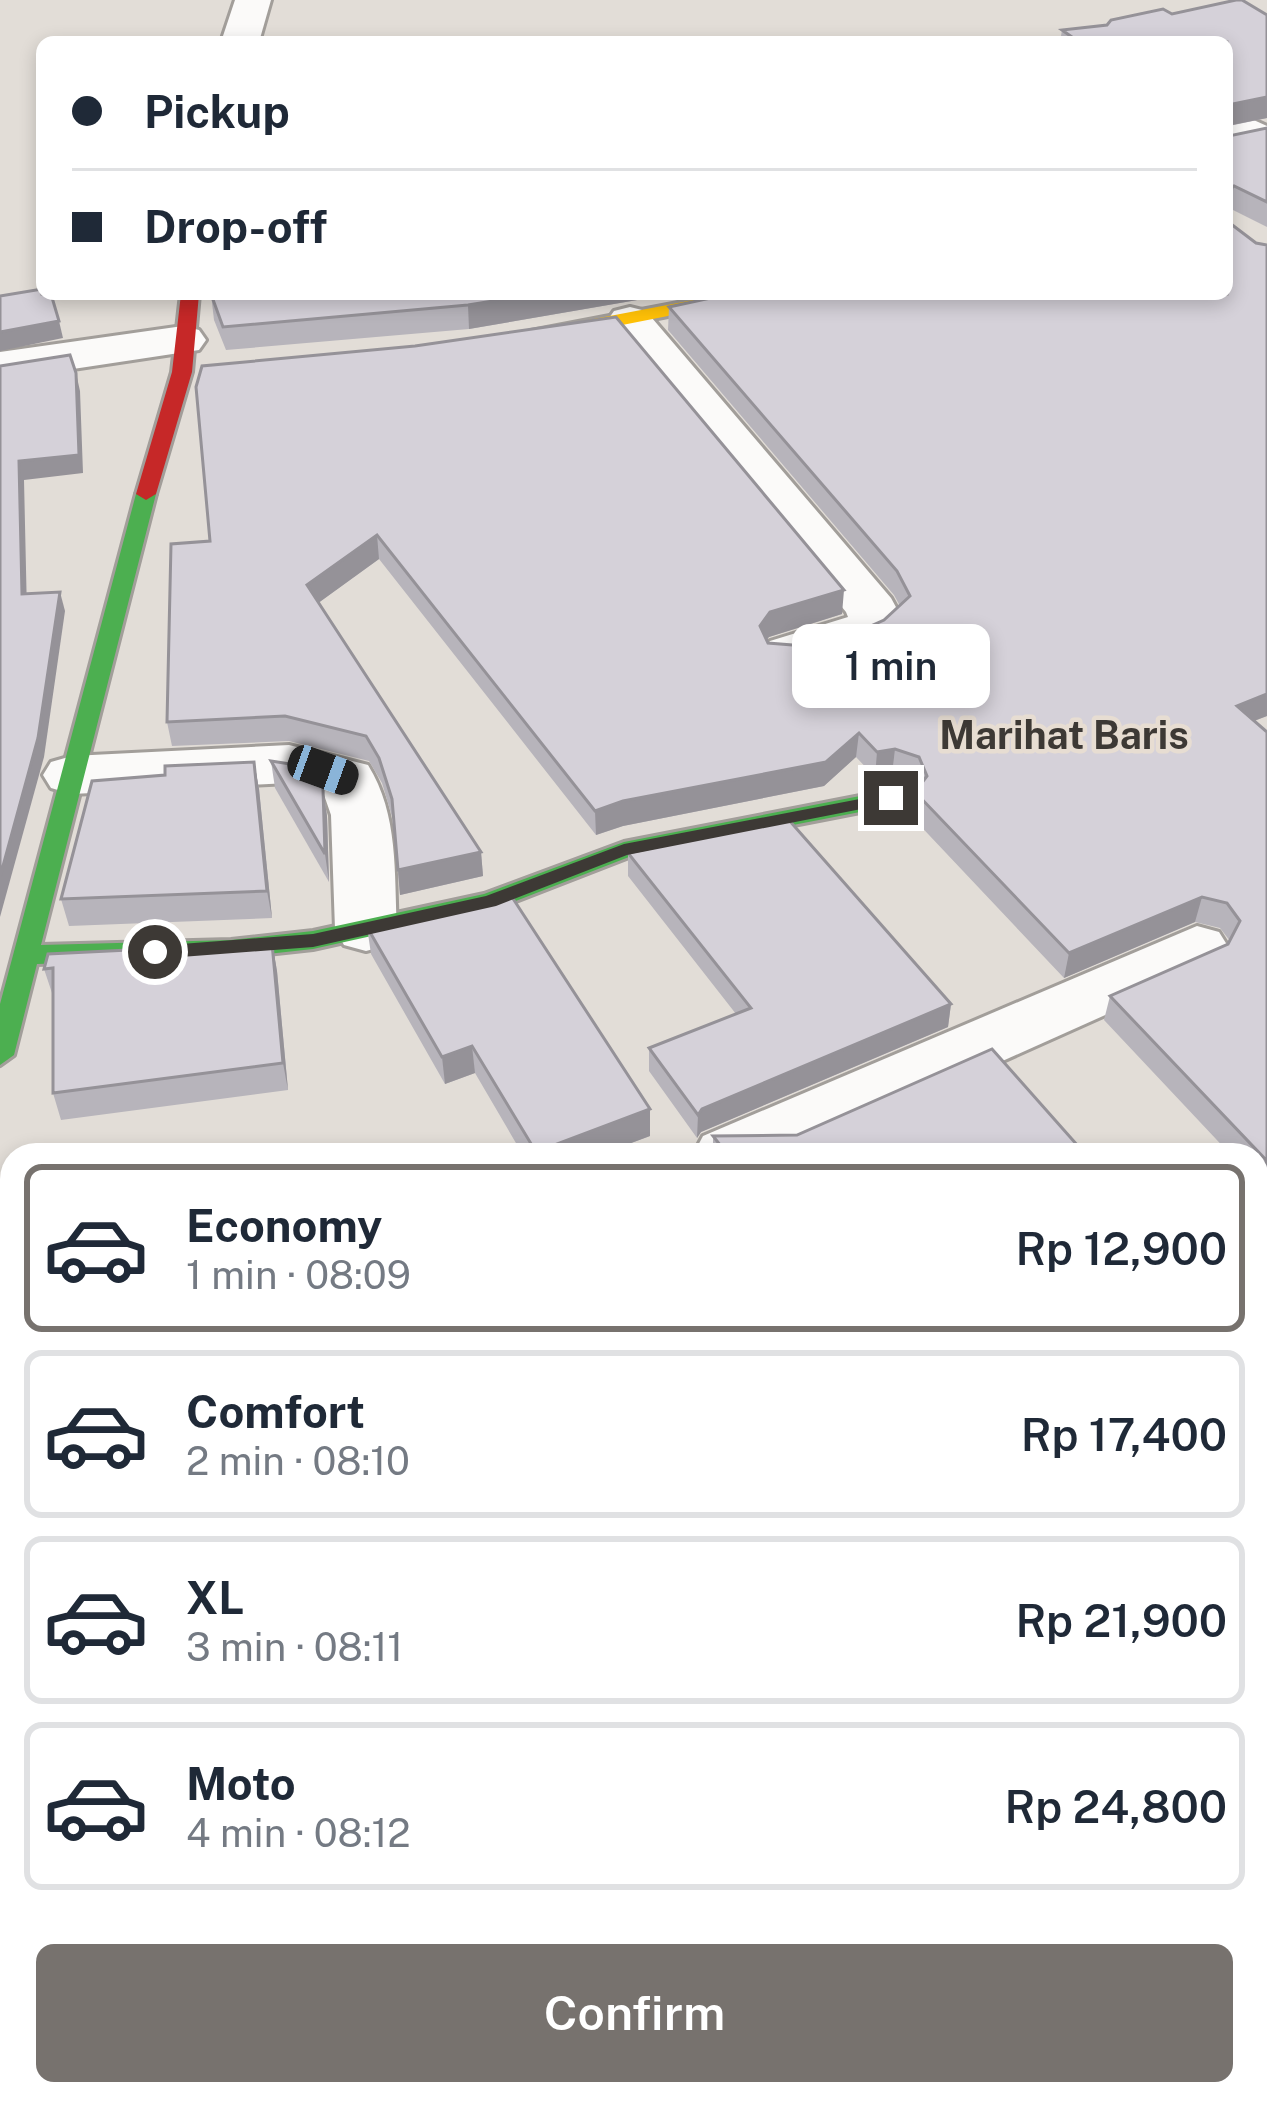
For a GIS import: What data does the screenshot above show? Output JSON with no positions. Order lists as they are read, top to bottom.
{
  "districts": ["Marihat Baris"],
  "page": {
    "banner": ["Pickup", "Drop-off"],
    "bubble": "1 min",
    "list": [
      {
        "name": "Economy",
        "note": "1 min · 08:09",
        "value": "Rp 12,900"
      },
      {
        "name": "Comfort",
        "note": "2 min · 08:10",
        "value": "Rp 17,400"
      },
      {
        "name": "XL",
        "note": "3 min · 08:11",
        "value": "Rp 21,900"
      },
      {
        "name": "Moto",
        "note": "4 min · 08:12",
        "value": "Rp 24,800"
      }
    ],
    "buttons": "Confirm"
  }
}
